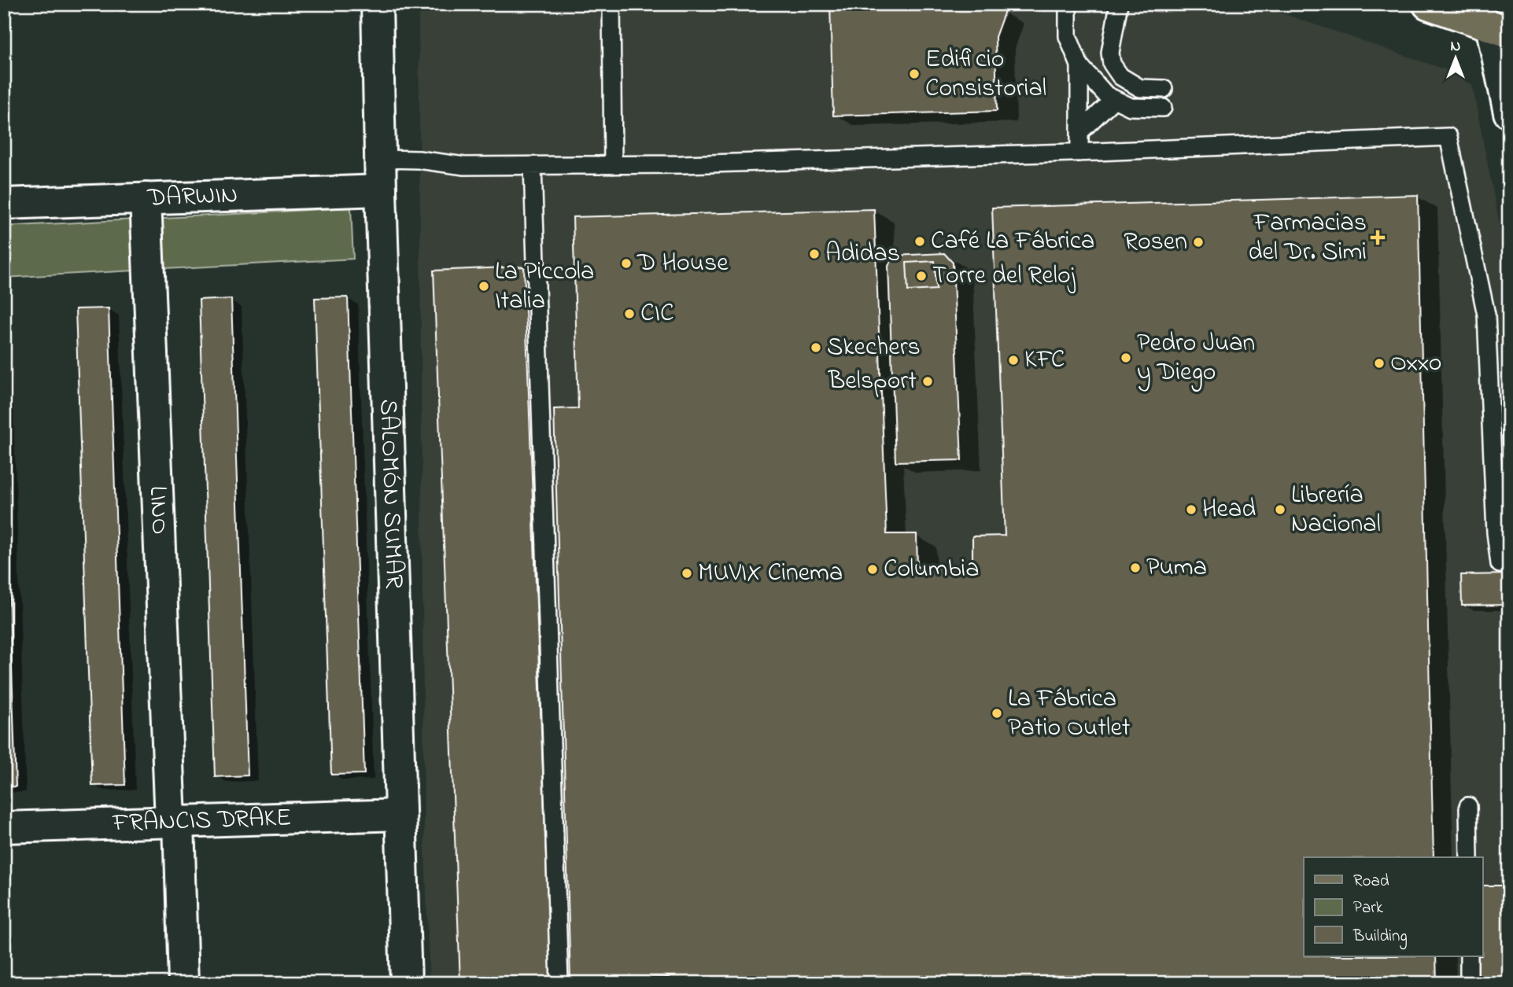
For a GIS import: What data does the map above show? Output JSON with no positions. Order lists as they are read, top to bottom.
{
  "streets": {
    "street": [
      "DARWIN",
      "SALOMÓN SUMAR",
      "LINO",
      "FRANCIS DRAKE"
    ]
  },
  "crossings": [
    ["DARWIN", "SALOMÓN SUMAR"],
    ["DARWIN", "LINO"],
    ["SALOMÓN SUMAR", "FRANCIS DRAKE"],
    ["LINO", "FRANCIS DRAKE"]
  ],
  "places": {
    "other": [
      "Edificio Consistorial",
      "Café La Fábrica",
      "Rosen",
      "Adidas",
      "D House",
      "Torre del Reloj",
      "La Piccola Italia",
      "CIC",
      "Skechers",
      "Pedro Juan y Diego",
      "KFC",
      "Oxxo",
      "Belsport",
      "Head",
      "Librería Nacional",
      "Puma",
      "Columbia",
      "MUVIX Cinema",
      "La Fábrica Patio Outlet"
    ],
    "health": ["Farmacias del Dr. Simi"]
  },
  "legend": ["Road", "Park", "Building"],
  "north": "top"
}
